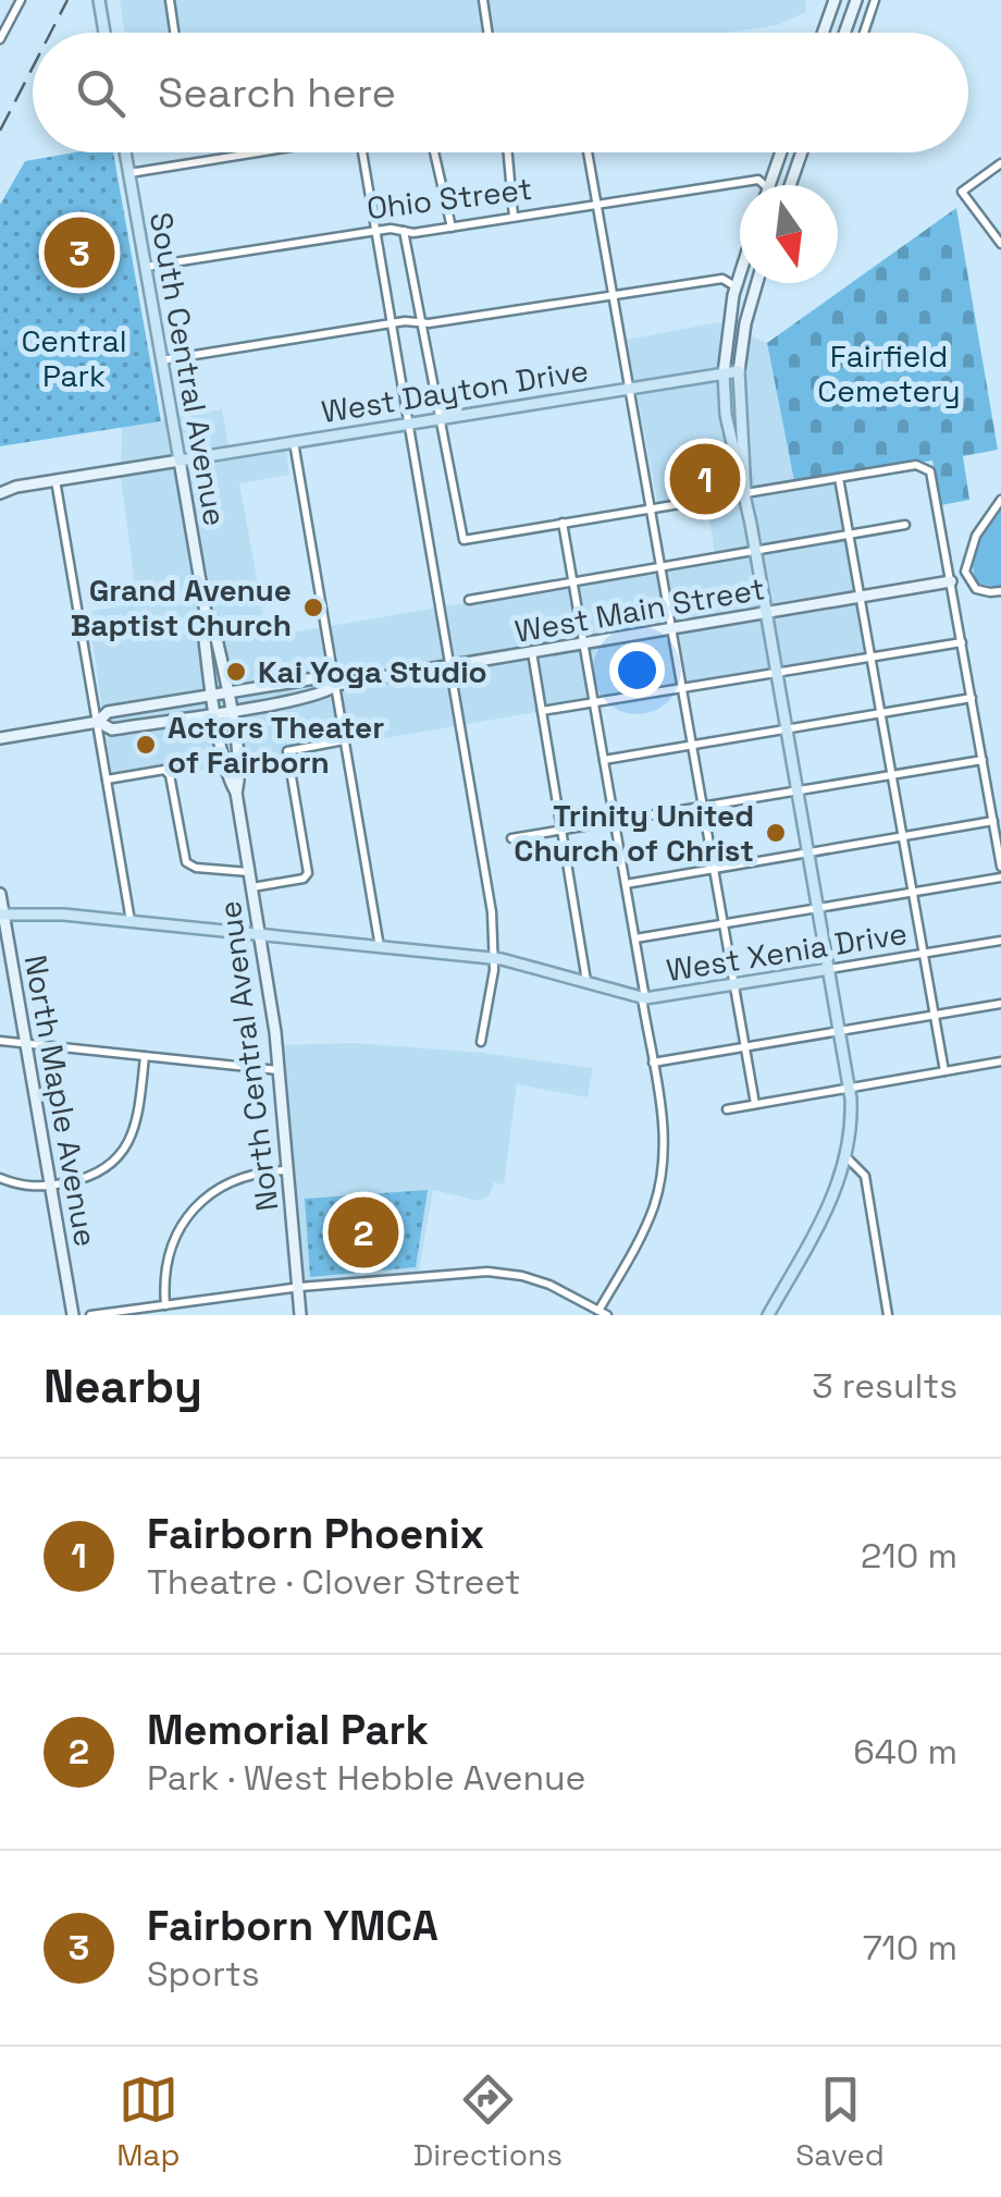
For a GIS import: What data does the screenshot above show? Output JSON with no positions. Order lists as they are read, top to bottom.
{
  "streets": {
    "main road": ["South Central Avenue", "West Dayton Drive", "West Xenia Drive"],
    "street": [
      "Ohio Street",
      "West Main Street",
      "North Central Avenue",
      "North Maple Avenue"
    ]
  },
  "crossings": [
    ["Ohio Street", "South Central Avenue"],
    ["South Central Avenue", "West Dayton Drive"],
    ["South Central Avenue", "West Main Street"],
    ["South Central Avenue", "North Central Avenue"],
    ["West Main Street", "North Central Avenue"],
    ["West Xenia Drive", "North Central Avenue"],
    ["West Xenia Drive", "North Maple Avenue"]
  ],
  "parks": ["Central Park", "Fairfield Cemetery"],
  "places": [
    "Grand Avenue Baptist Church",
    "Kai Yoga Studio",
    "Actors Theater of Fairborn",
    "Trinity United Church of Christ"
  ],
  "north": "bottom",
  "page": {
    "search": "Search here",
    "pins": ["3", "1", "2"],
    "heading": ["Nearby", "3 results"],
    "list": [
      {
        "mark": "1",
        "name": "Fairborn Phoenix",
        "note": "Theatre · Clover Street",
        "value": "210 m"
      },
      {
        "mark": "2",
        "name": "Memorial Park",
        "note": "Park · West Hebble Avenue",
        "value": "640 m"
      },
      {
        "mark": "3",
        "name": "Fairborn YMCA",
        "note": "Sports",
        "value": "710 m"
      }
    ],
    "nav": ["Map", "Directions", "Saved"]
  }
}
